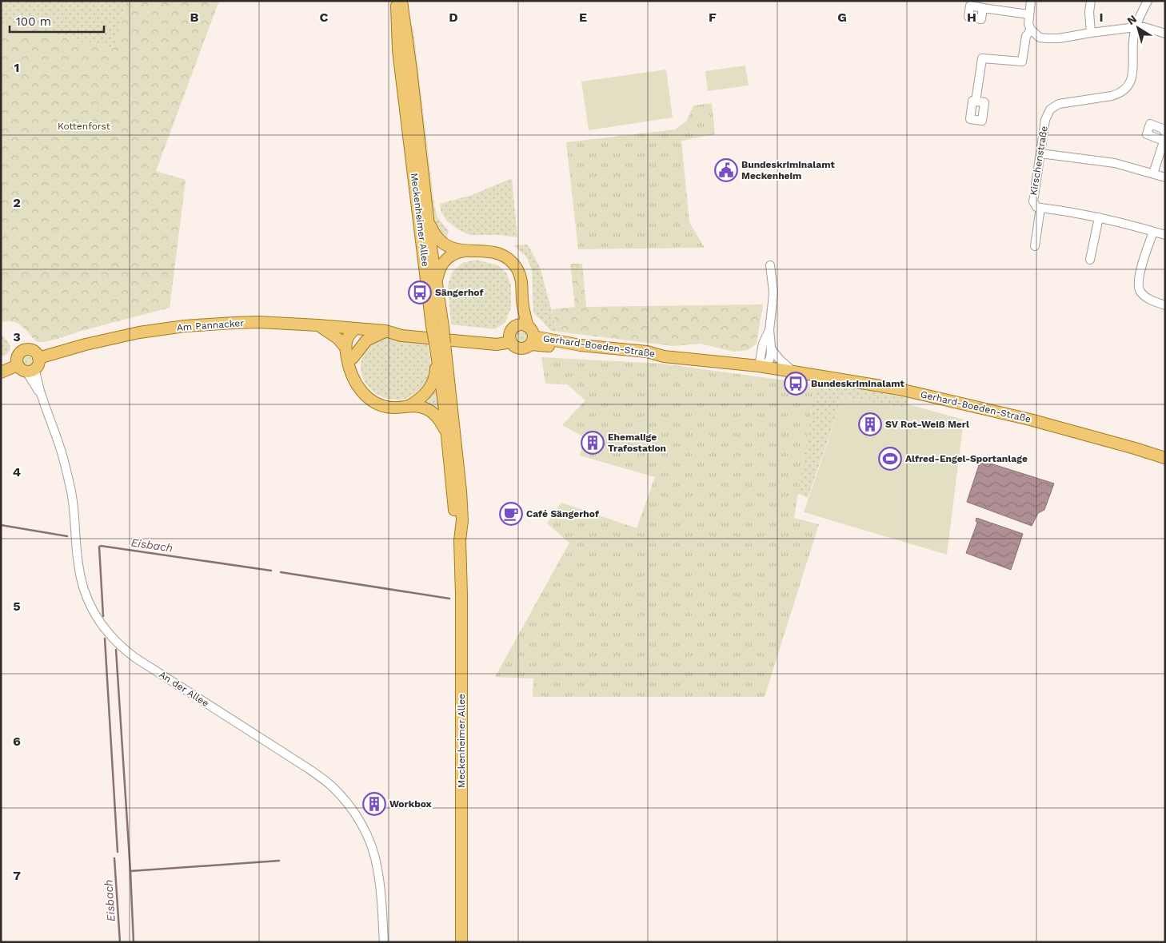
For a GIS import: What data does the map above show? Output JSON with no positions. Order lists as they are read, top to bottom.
{
  "streets": {
    "main road": ["Meckenheimer Allee", "Am Pannacker", "Gerhard-Boeden-Straße"],
    "street": ["Kirschenstraße", "An der Allee"]
  },
  "crossings": [
    ["Am Pannacker", "Gerhard-Boeden-Straße"],
    ["Am Pannacker", "An der Allee"]
  ],
  "water": ["Eisbach"],
  "parks": ["Kottenforst"],
  "places": {
    "public building": ["Bundeskriminalamt Meckenheim"],
    "bus stop": ["Sängerhof", "Bundeskriminalamt"],
    "building": ["SV Rot-Weiß Merl", "Ehemalige Trafostation", "Workbox"],
    "sports": ["Alfred-Engel-Sportanlage"],
    "cafe": ["Café Sängerhof"]
  },
  "scale_bar": "100 m",
  "north": "top left",
  "grid": {
    "columns": [
      "B",
      "C",
      "D",
      "E",
      "F",
      "G",
      "H",
      "I"
    ],
    "rows": [
      "1",
      "2",
      "3",
      "4",
      "5",
      "6",
      "7"
    ]
  }
}
